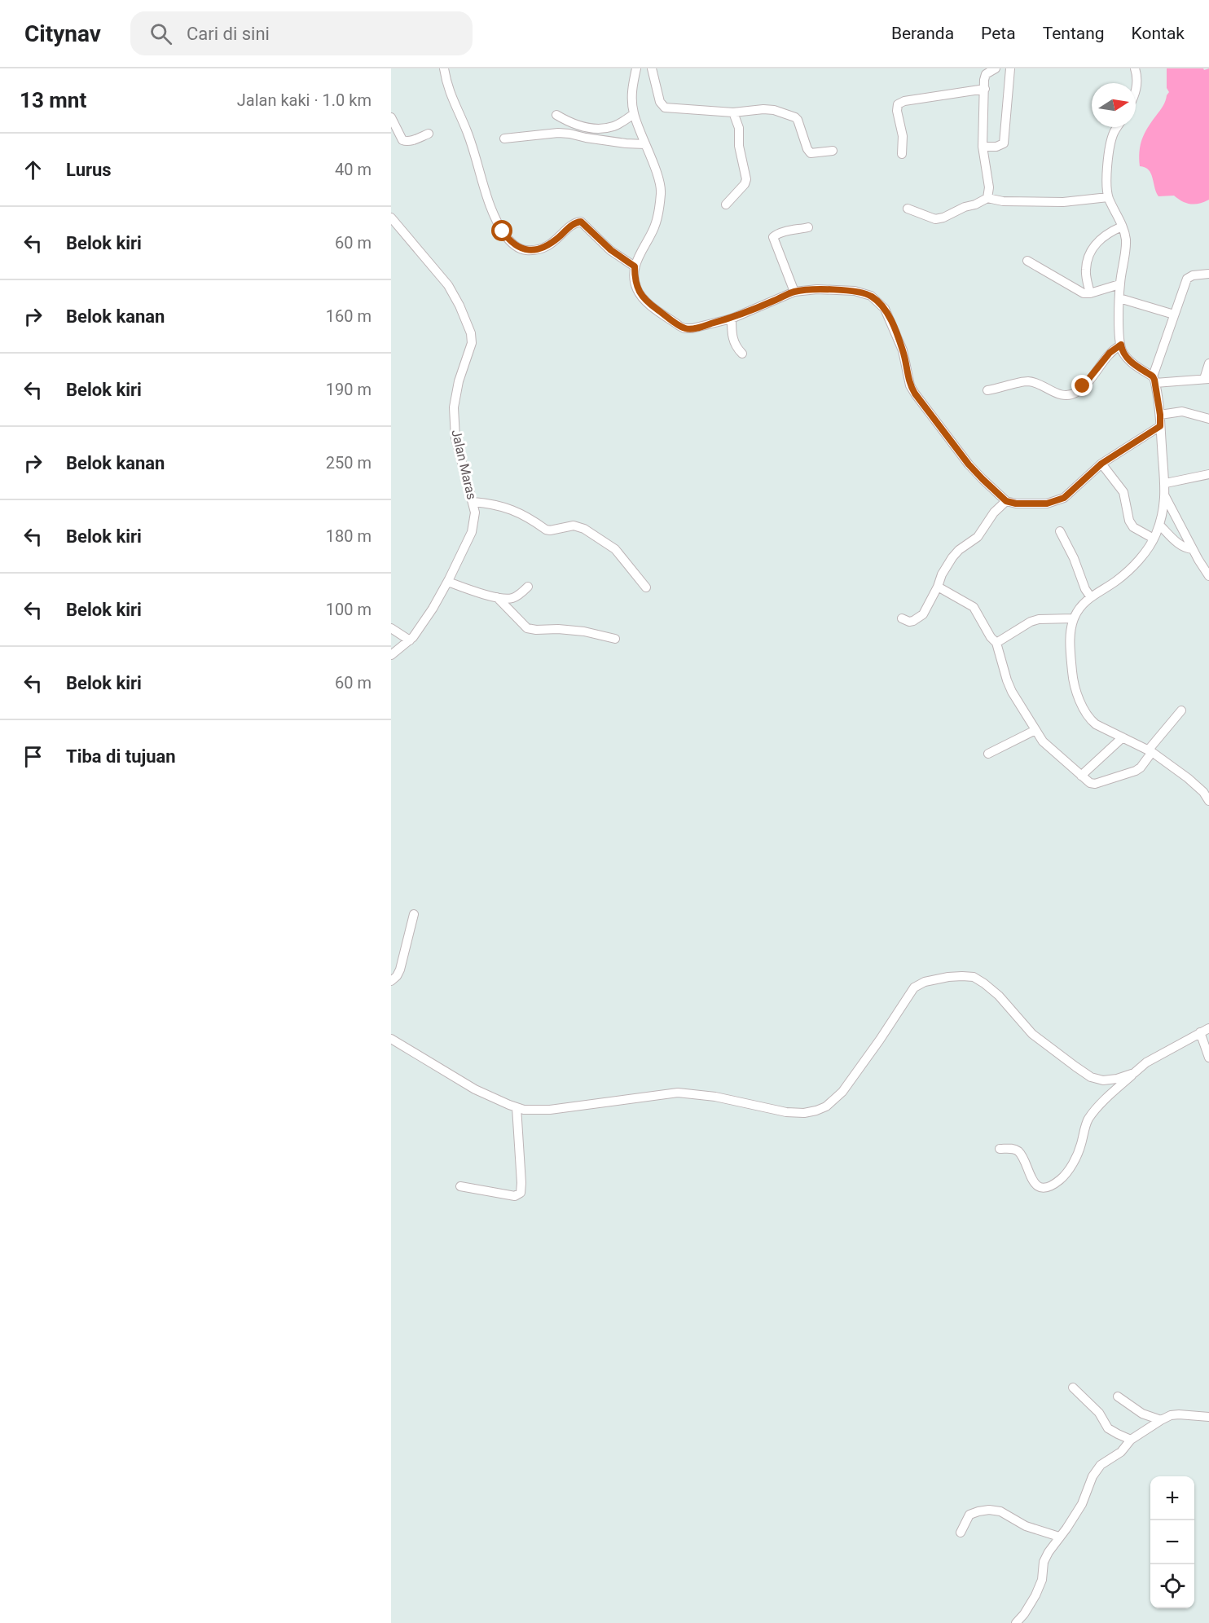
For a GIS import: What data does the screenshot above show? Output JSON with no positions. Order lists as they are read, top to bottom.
{
  "streets": {
    "street": ["Jalan Maras"]
  },
  "north": "right",
  "page": {
    "header": "Citynav",
    "search": "Cari di sini",
    "nav": [
      "Beranda",
      "Peta",
      "Tentang",
      "Kontak"
    ],
    "heading": ["13 mnt", "Jalan kaki · 1.0 km"],
    "list": [
      ["Lurus", "40 m"],
      ["Belok kiri", "60 m"],
      ["Belok kanan", "160 m"],
      ["Belok kiri", "190 m"],
      ["Belok kanan", "250 m"],
      ["Belok kiri", "180 m"],
      ["Belok kiri", "100 m"],
      ["Belok kiri", "60 m"],
      "Tiba di tujuan"
    ],
    "map_buttons": ["+", "−"]
  }
}
